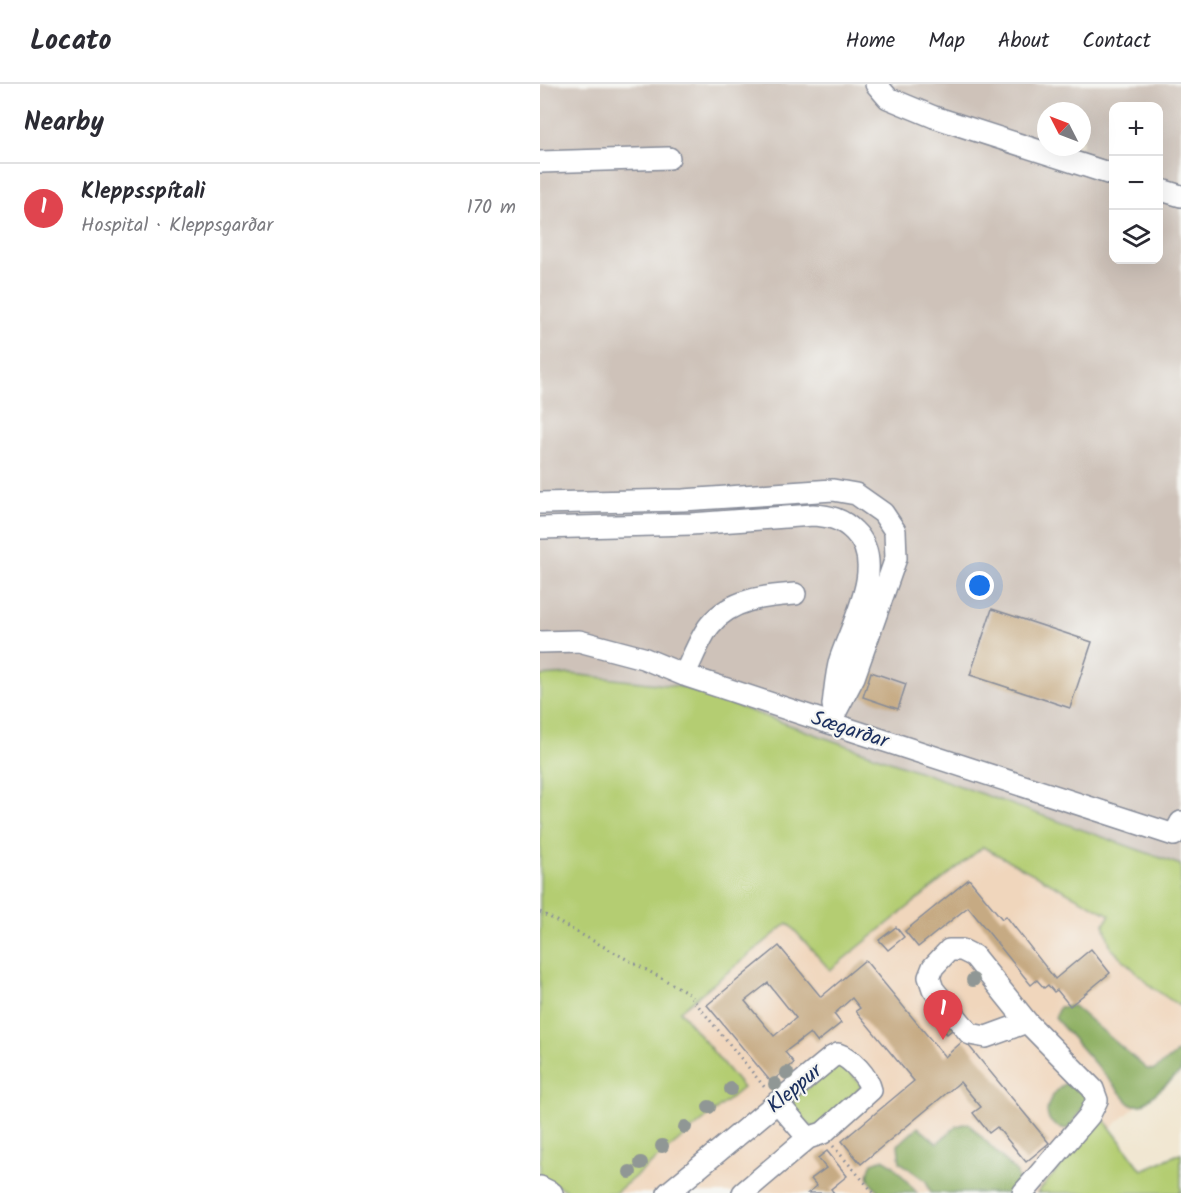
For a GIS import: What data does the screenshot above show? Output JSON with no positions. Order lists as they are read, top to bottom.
{
  "streets": {
    "street": ["Sægarðar", "Kleppur"]
  },
  "north": "top left",
  "page": {
    "header": "Locato",
    "nav": [
      "Home",
      "Map",
      "About",
      "Contact"
    ],
    "heading": "Nearby",
    "map_buttons": ["+", "−"],
    "list": [
      {
        "mark": "1",
        "name": "Kleppsspítali",
        "note": "Hospital · Kleppsgarðar",
        "value": "170 m"
      }
    ],
    "pins": "1"
  }
}
